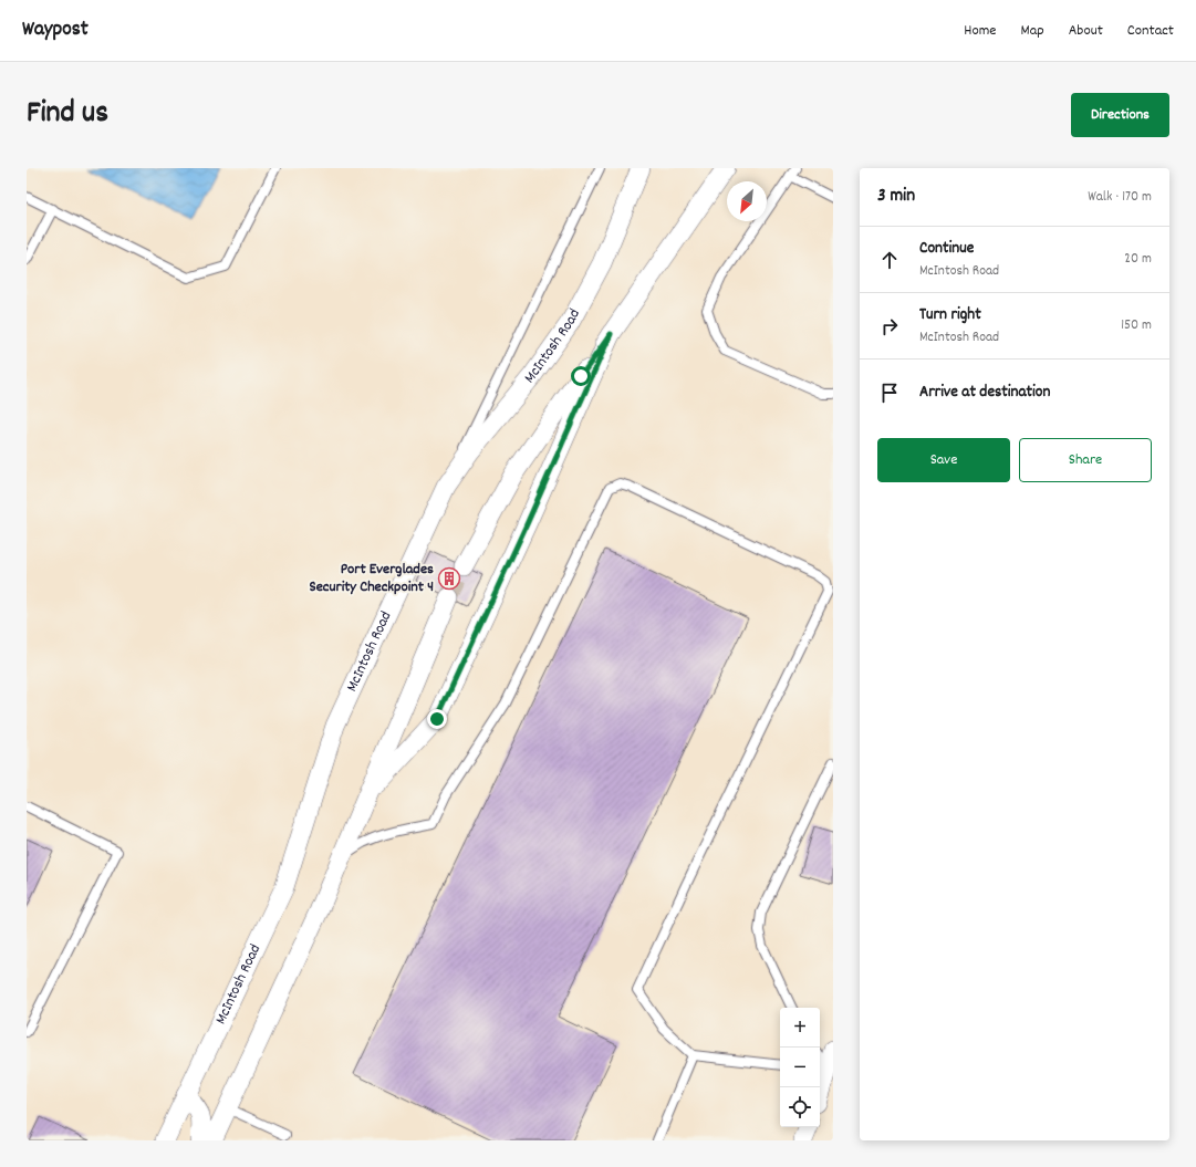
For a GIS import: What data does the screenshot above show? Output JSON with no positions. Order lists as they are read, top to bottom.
{
  "streets": {
    "street": ["McIntosh Road"]
  },
  "places": {
    "building": ["Port Everglades Security Checkpoint 4"]
  },
  "north": "bottom left",
  "page": {
    "header": "Waypost",
    "nav": [
      "Home",
      "Map",
      "About",
      "Contact"
    ],
    "title": "Find us",
    "buttons": [
      "Directions",
      ["Save", "Share"]
    ],
    "heading": ["3 min", "Walk · 170 m"],
    "list": [
      ["Continue", "McIntosh Road", "20 m"],
      ["Turn right", "McIntosh Road", "150 m"],
      "Arrive at destination"
    ],
    "map_buttons": ["+", "−"]
  }
}
